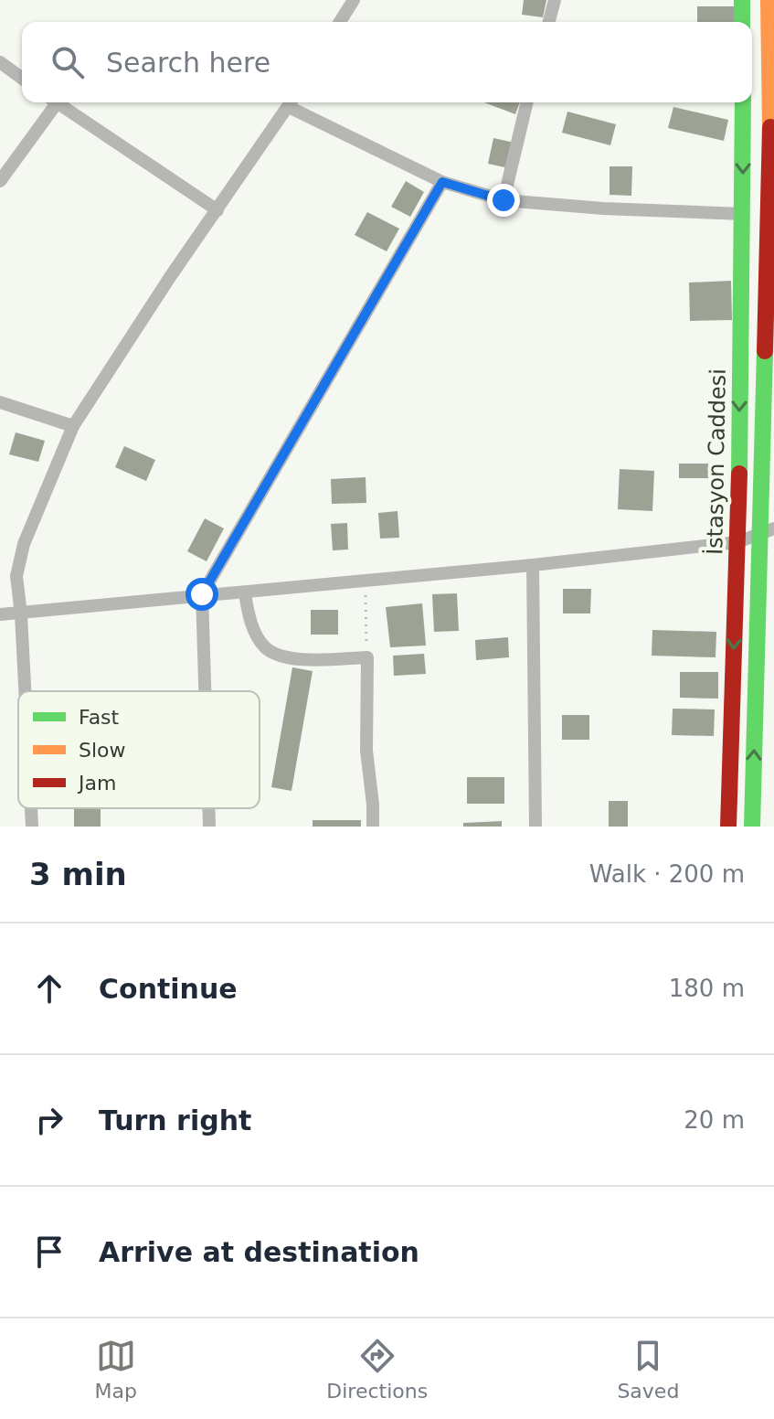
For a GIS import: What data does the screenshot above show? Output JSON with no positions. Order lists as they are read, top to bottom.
{
  "streets": {
    "main road": ["İstasyon Caddesi"]
  },
  "legend": ["Fast", "Slow", "Jam"],
  "page": {
    "search": "Search here",
    "heading": ["3 min", "Walk · 200 m"],
    "list": [
      ["Continue", "180 m"],
      ["Turn right", "20 m"],
      "Arrive at destination"
    ],
    "nav": ["Map", "Directions", "Saved"]
  }
}
